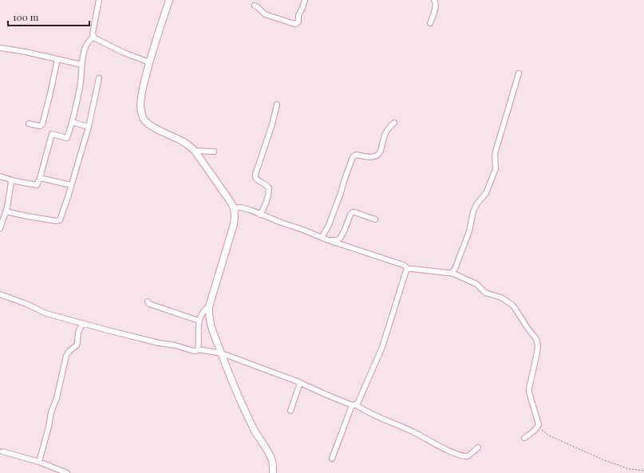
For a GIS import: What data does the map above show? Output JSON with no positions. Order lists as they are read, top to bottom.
{
  "scale_bar": "100 m"
}
